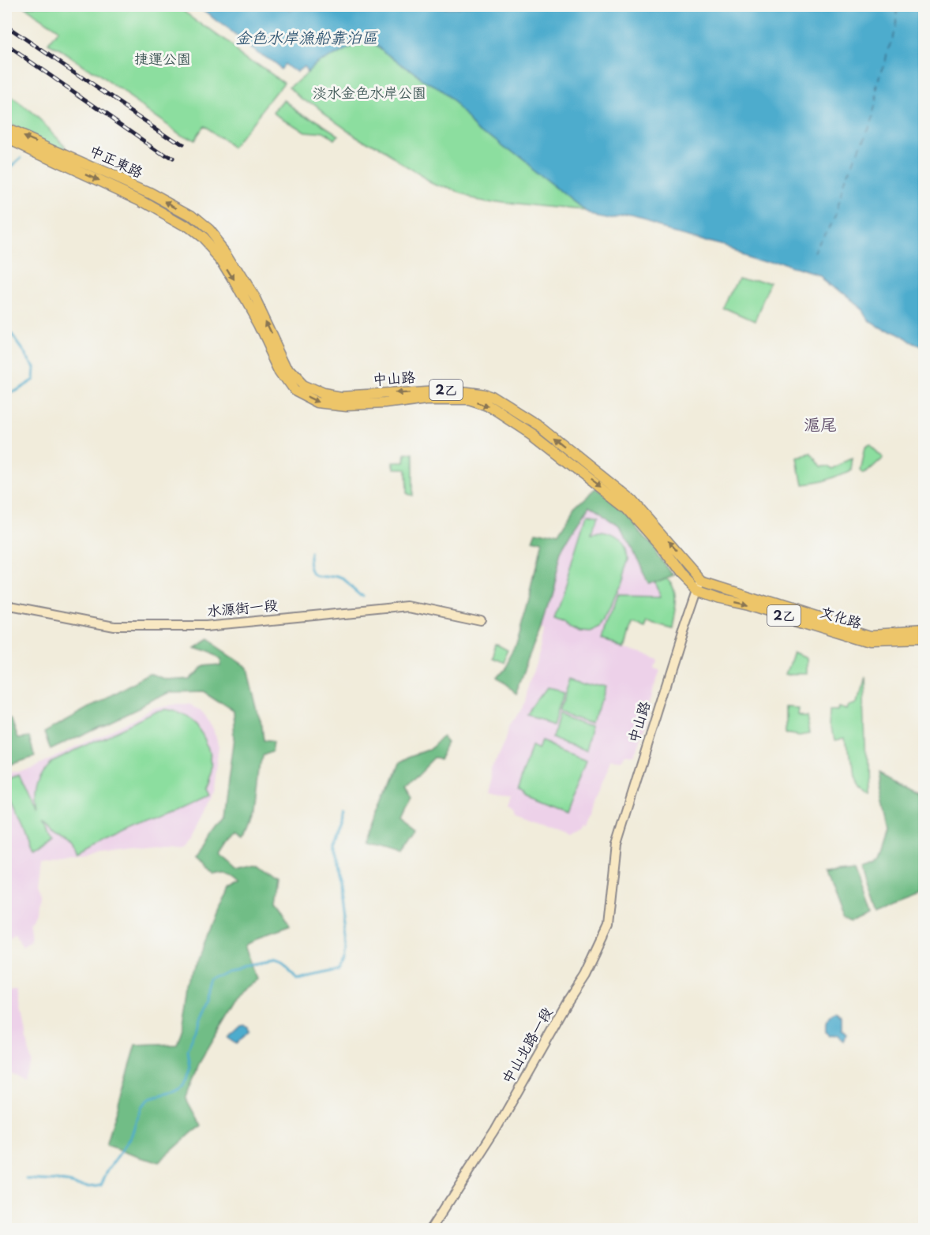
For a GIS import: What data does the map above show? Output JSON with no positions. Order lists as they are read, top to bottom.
{
  "streets": {
    "main road": [
      "中正東路",
      "中山路",
      "2乙",
      "水源街一段",
      "文化路",
      "中山北路一段"
    ]
  },
  "crossings": [
    ["中正東路", "中山路"],
    ["中山路", "文化路"],
    ["中山路", "中山北路一段"]
  ],
  "districts": ["滬尾"],
  "water": ["金色水岸漁船靠泊區"],
  "parks": ["捷運公園", "淡水金色水岸公園"]
}
